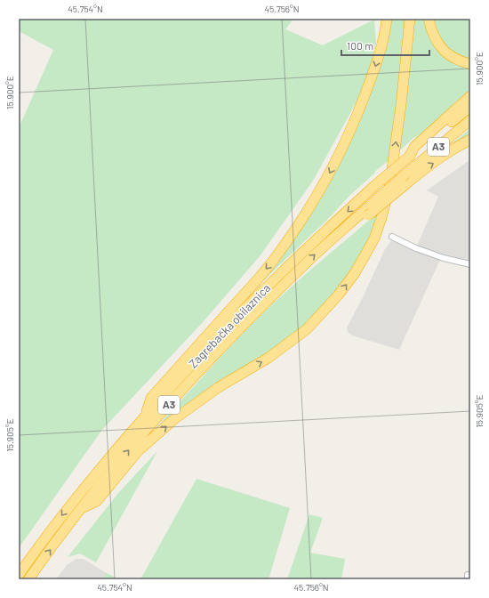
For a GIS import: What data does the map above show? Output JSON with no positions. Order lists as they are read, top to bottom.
{
  "streets": {
    "highway": ["A3", "Zagrebačka obilaznica"]
  },
  "scale_bar": "100 m",
  "coordinates": [
    "45.754°N",
    "45.756°N",
    "15.900°E",
    "15.905°E"
  ]
}
